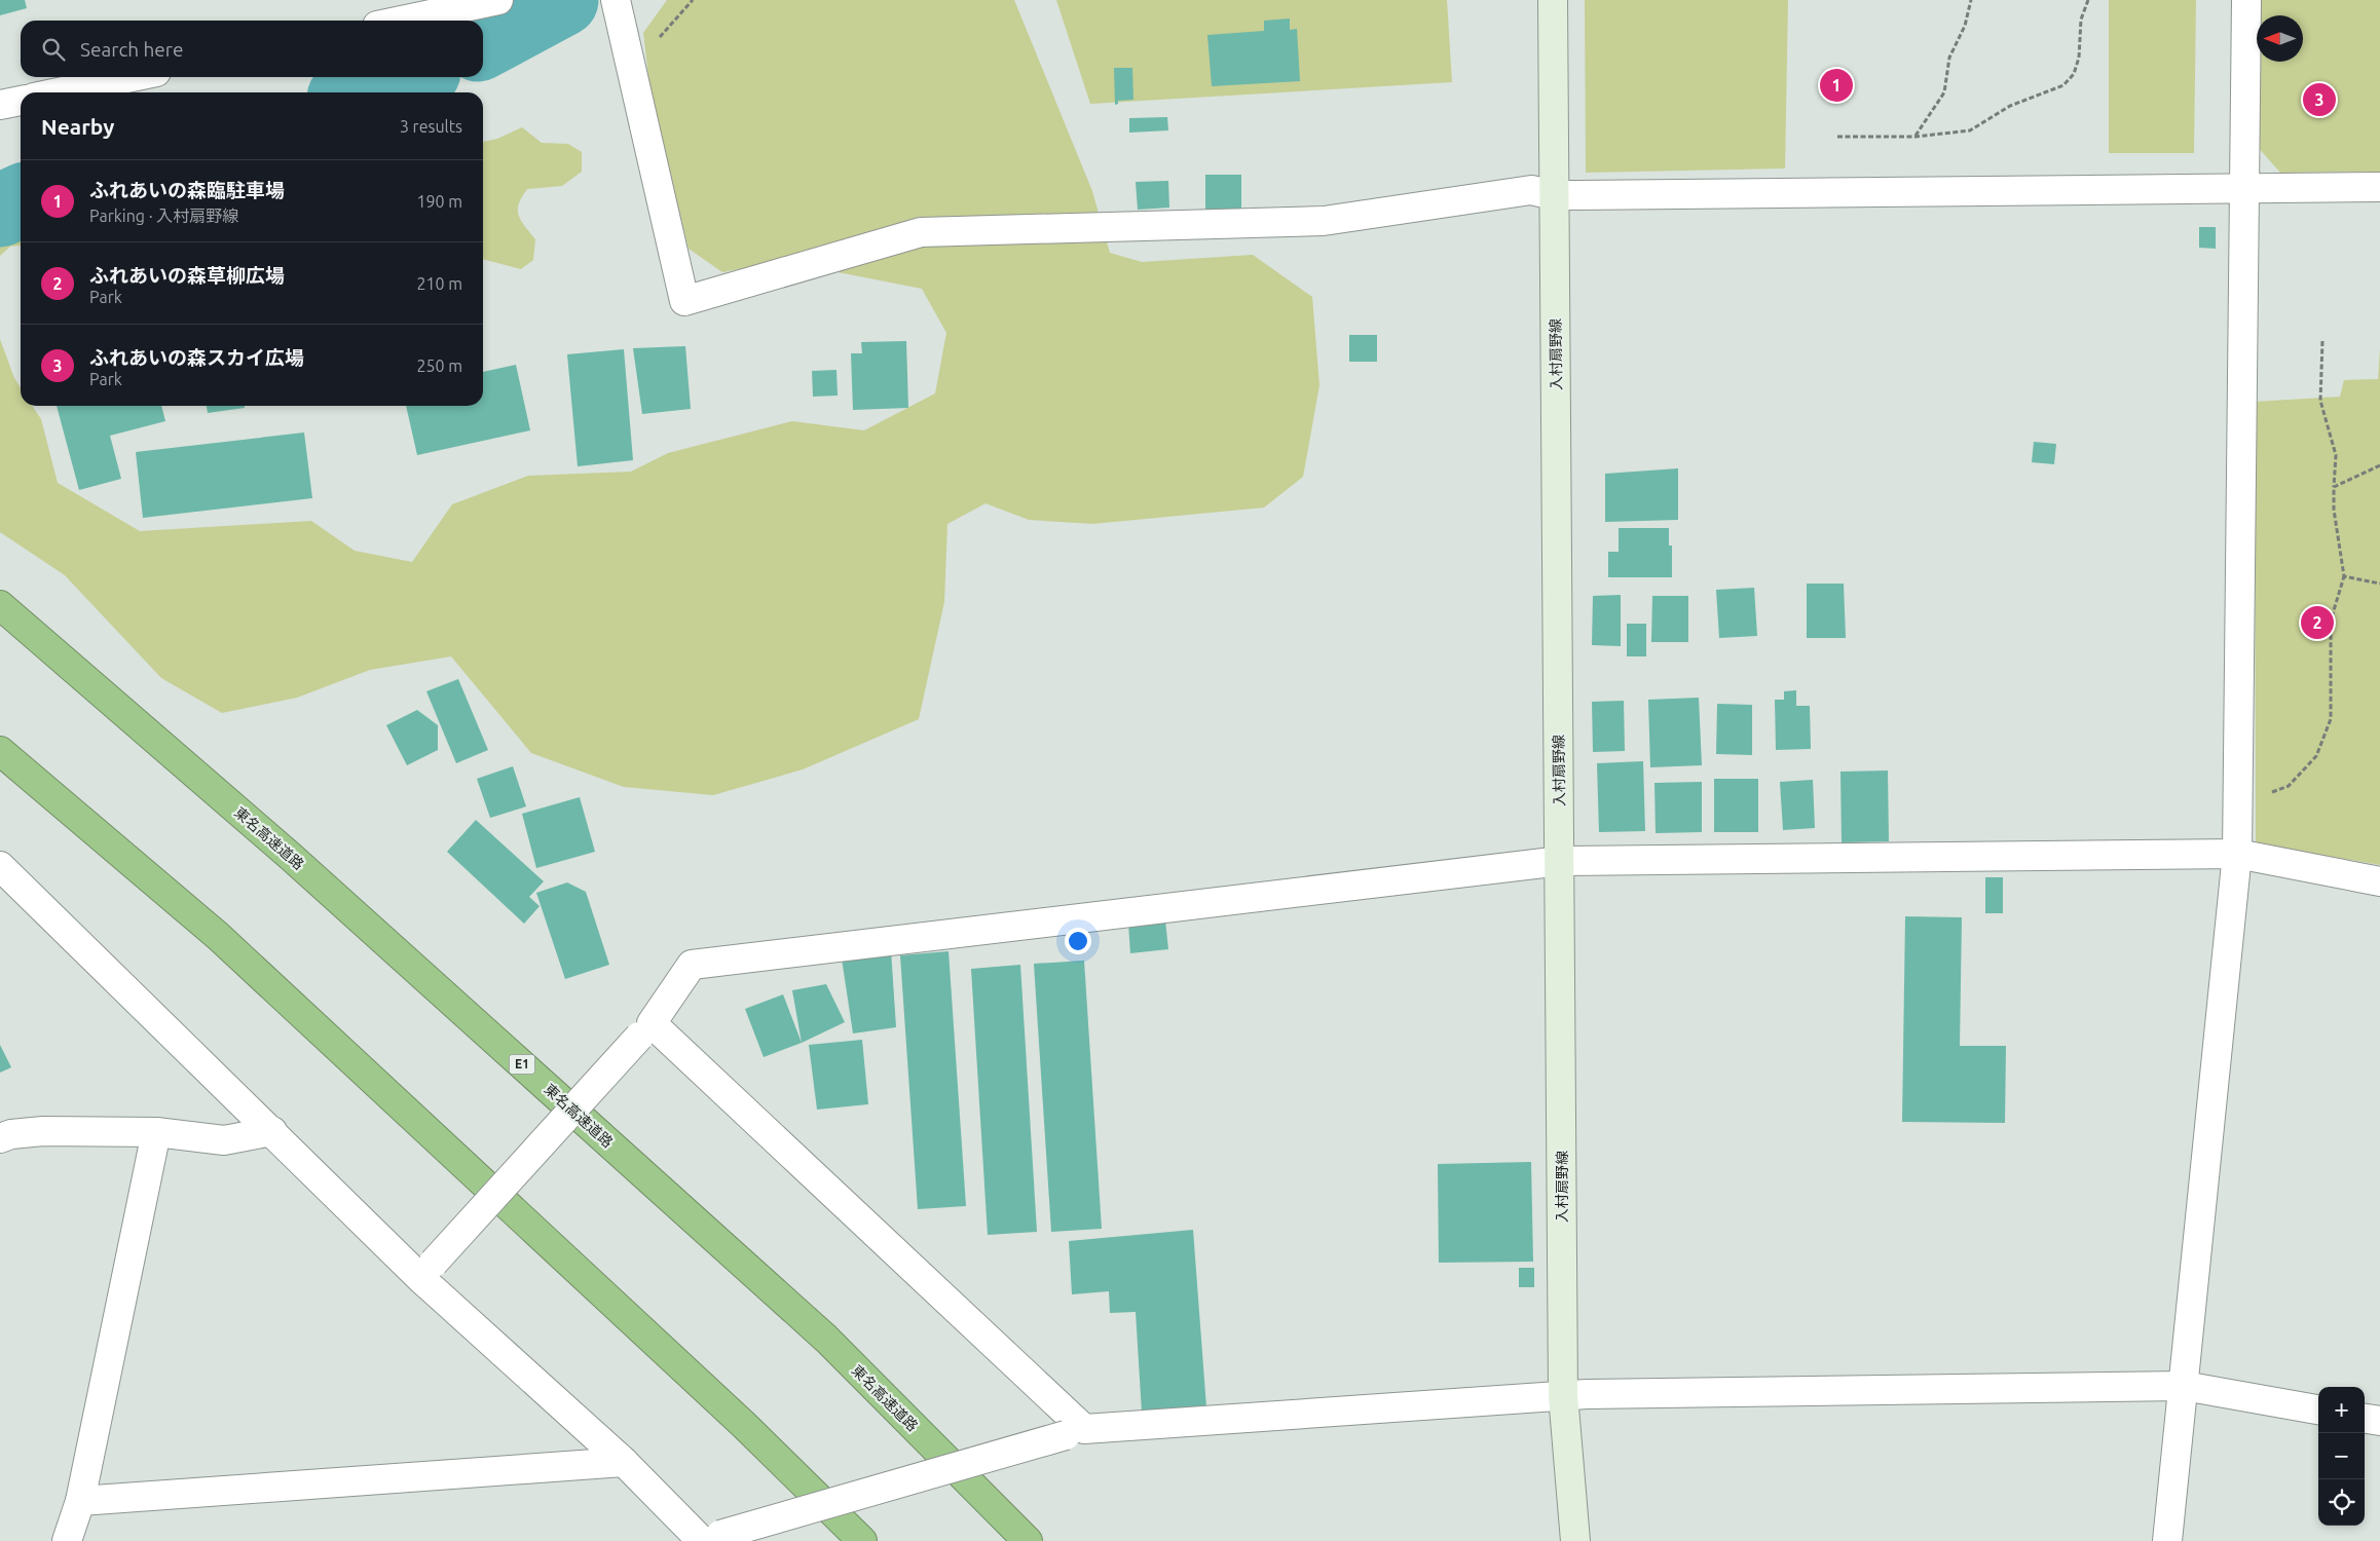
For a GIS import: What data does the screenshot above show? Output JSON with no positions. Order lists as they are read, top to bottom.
{
  "streets": {
    "highway": ["東名高速道路", "E1"],
    "street": ["入村扇野線"]
  },
  "north": "left",
  "page": {
    "search": "Search here",
    "pins": ["1", "3", "2"],
    "heading": ["Nearby", "3 results"],
    "list": [
      {
        "mark": "1",
        "name": "ふれあいの森臨駐車場",
        "note": "Parking · 入村扇野線",
        "value": "190 m"
      },
      {
        "mark": "2",
        "name": "ふれあいの森草柳広場",
        "note": "Park",
        "value": "210 m"
      },
      {
        "mark": "3",
        "name": "ふれあいの森スカイ広場",
        "note": "Park",
        "value": "250 m"
      }
    ],
    "map_buttons": ["+", "−"]
  }
}
